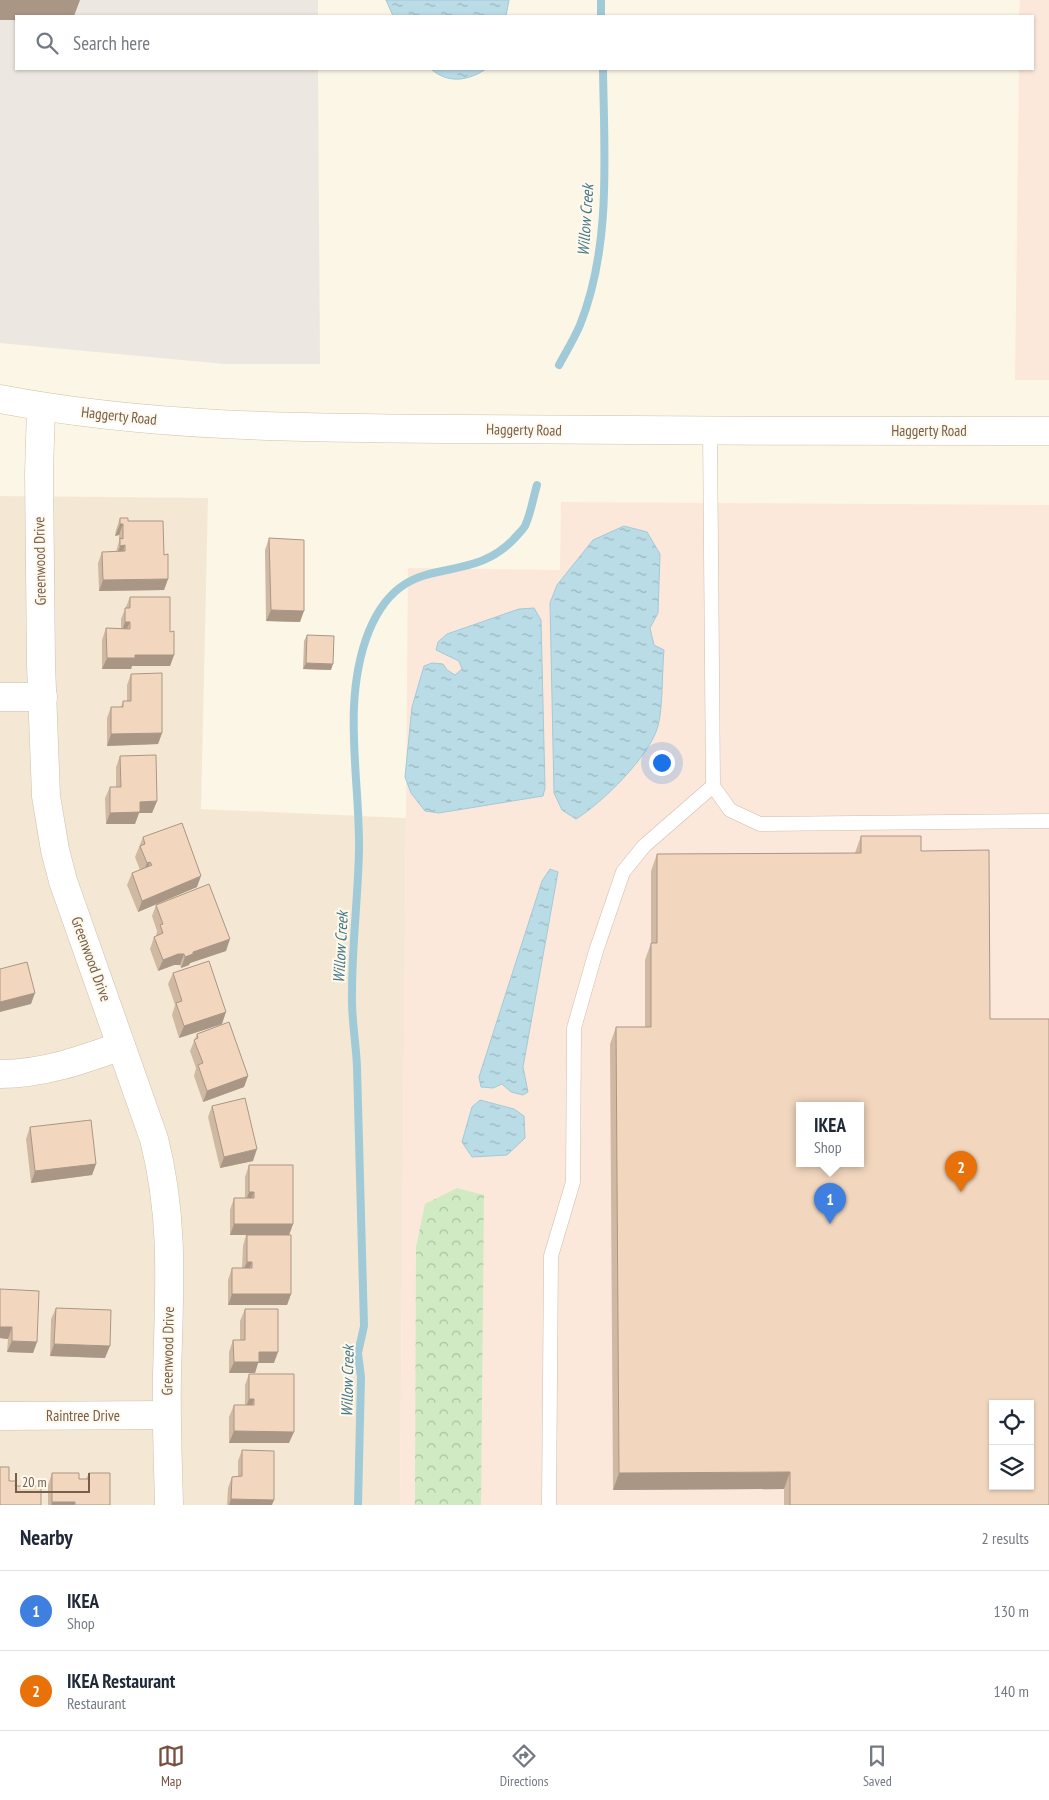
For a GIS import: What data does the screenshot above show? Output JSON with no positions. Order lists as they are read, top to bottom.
{
  "streets": {
    "street": ["Haggerty Road", "Greenwood Drive", "Raintree Drive"]
  },
  "crossings": [
    ["Haggerty Road", "Greenwood Drive"],
    ["Greenwood Drive", "Raintree Drive"]
  ],
  "water": ["Willow Creek"],
  "scale_bar": "20 m",
  "page": {
    "search": "Search here",
    "popup": ["IKEA", "Shop"],
    "pins": ["2", "1"],
    "scale": "20 m",
    "heading": ["Nearby", "2 results"],
    "list": [
      {
        "mark": "1",
        "name": "IKEA",
        "note": "Shop",
        "value": "130 m"
      },
      {
        "mark": "2",
        "name": "IKEA Restaurant",
        "note": "Restaurant",
        "value": "140 m"
      }
    ],
    "nav": ["Map", "Directions", "Saved"]
  }
}
